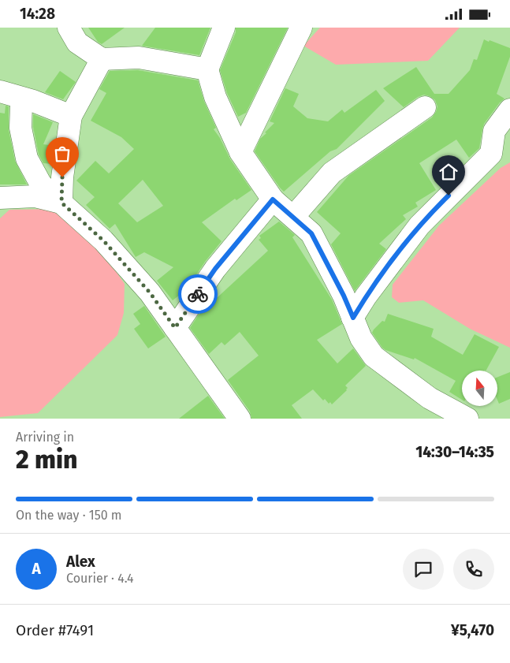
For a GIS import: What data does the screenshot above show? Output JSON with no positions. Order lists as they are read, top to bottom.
{
  "north": "top",
  "page": {
    "status": "14:28",
    "heading": ["2 min", "Arriving in", "14:30–14:35"],
    "panel": [
      "Alex",
      "Courier · 4.4",
      "Order #7491",
      "¥5,470"
    ],
    "bar": "On the way · 150 m",
    "round": "A"
  }
}
